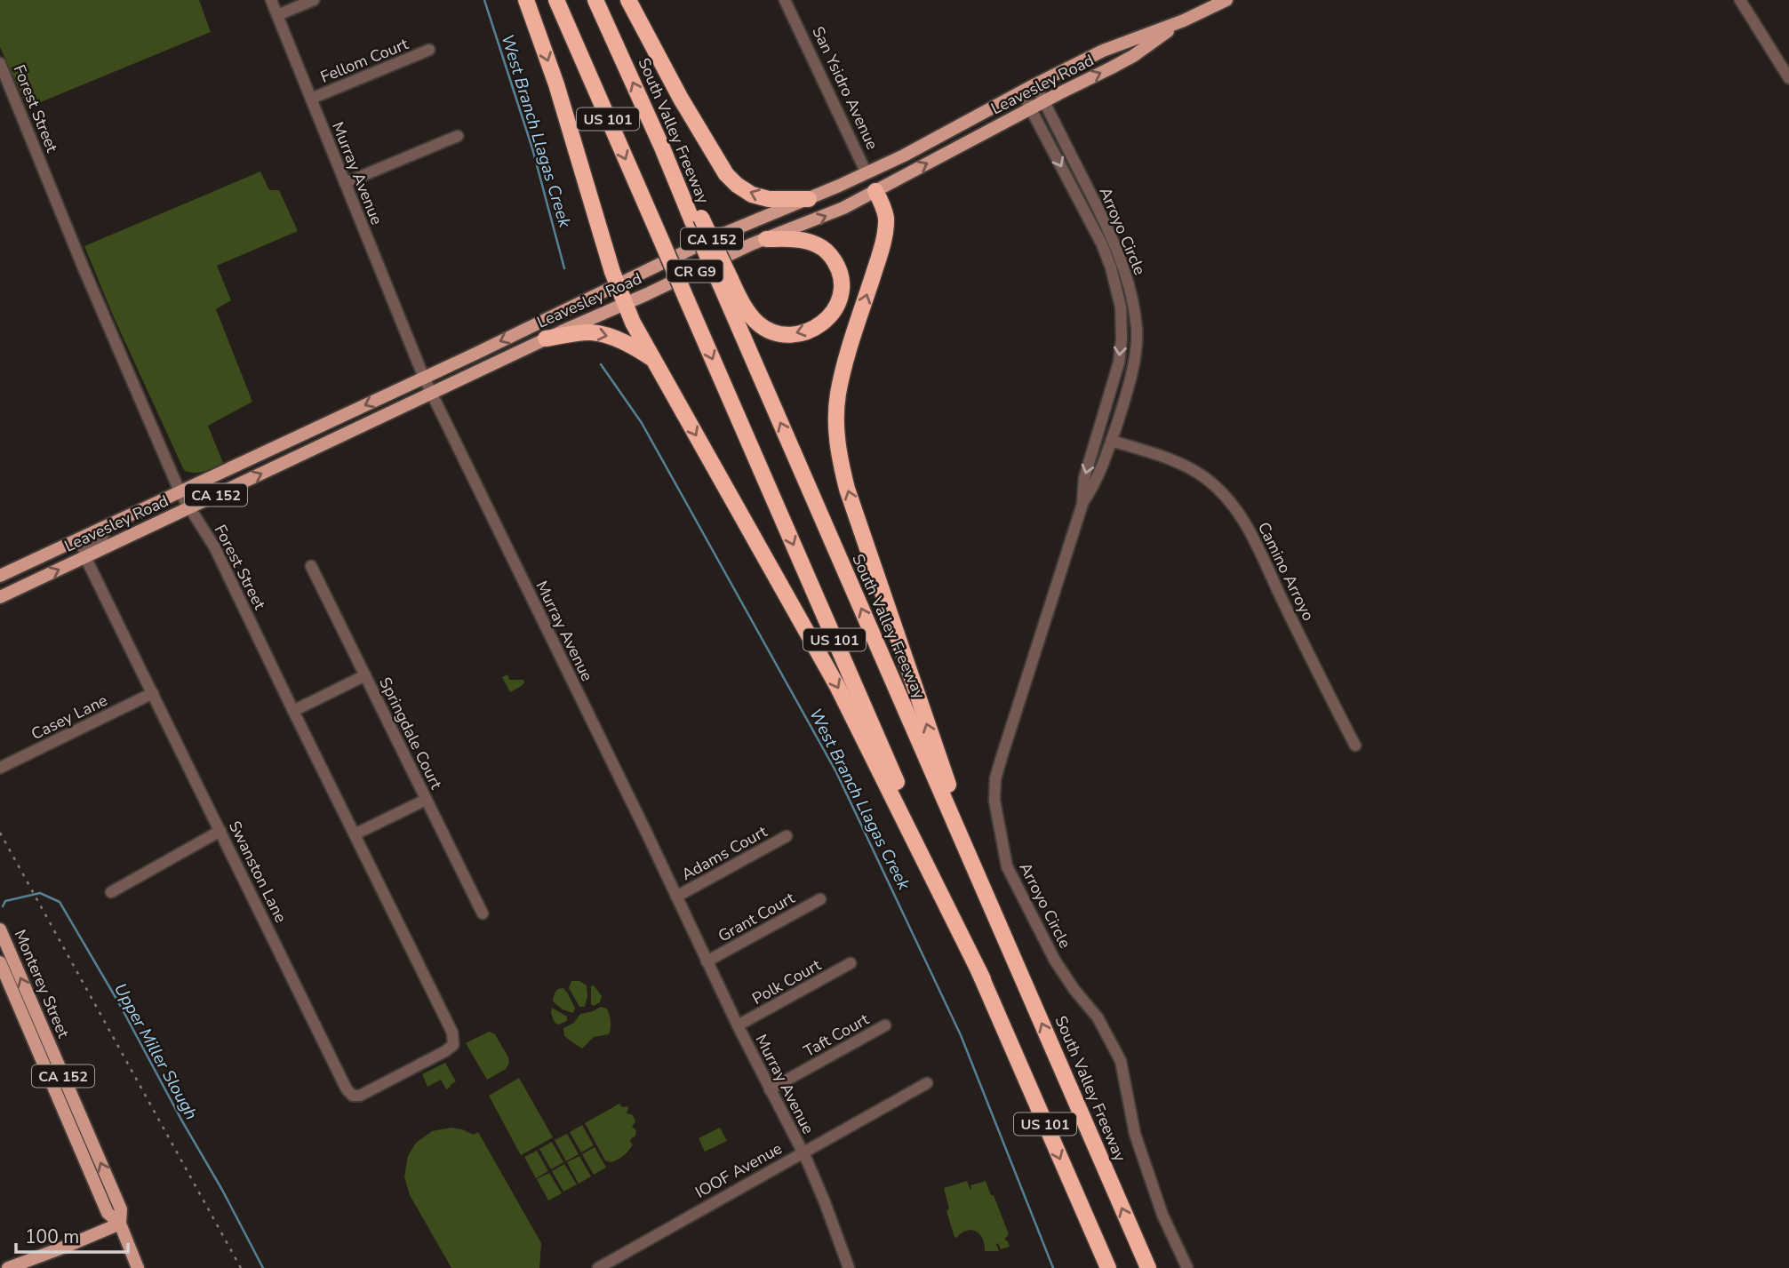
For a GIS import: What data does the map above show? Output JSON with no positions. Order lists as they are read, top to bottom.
{
  "streets": {
    "highway": ["US 101", "South Valley Freeway", "CA 152"],
    "main road": [
      "Leavesley Road",
      "San Ysidro Avenue",
      "CR G9",
      "Monterey Street"
    ],
    "street": [
      "Fellom Court",
      "Forest Street",
      "Murray Avenue",
      "Arroyo Circle",
      "Camino Arroyo",
      "Casey Lane",
      "Springdale Court",
      "Adams Court",
      "Swanston Lane",
      "Grant Court",
      "Polk Court",
      "Taft Court",
      "IOOF Avenue"
    ]
  },
  "crossings": [
    ["Fellom Court", "Murray Avenue"],
    ["Leavesley Road", "San Ysidro Avenue"],
    ["Leavesley Road", "Forest Street"],
    ["Leavesley Road", "Murray Avenue"],
    ["Leavesley Road", "Arroyo Circle"],
    ["Leavesley Road", "CA 152"],
    ["Leavesley Road", "Swanston Lane"],
    ["Forest Street", "Swanston Lane"],
    ["Murray Avenue", "Adams Court"],
    ["Murray Avenue", "Grant Court"],
    ["Murray Avenue", "Polk Court"],
    ["Murray Avenue", "Taft Court"],
    ["Murray Avenue", "IOOF Avenue"],
    ["Arroyo Circle", "Camino Arroyo"],
    ["Casey Lane", "Swanston Lane"]
  ],
  "water": ["West Branch Llagas Creek", "Upper Miller Slough"],
  "scale_bar": "100 m"
}
